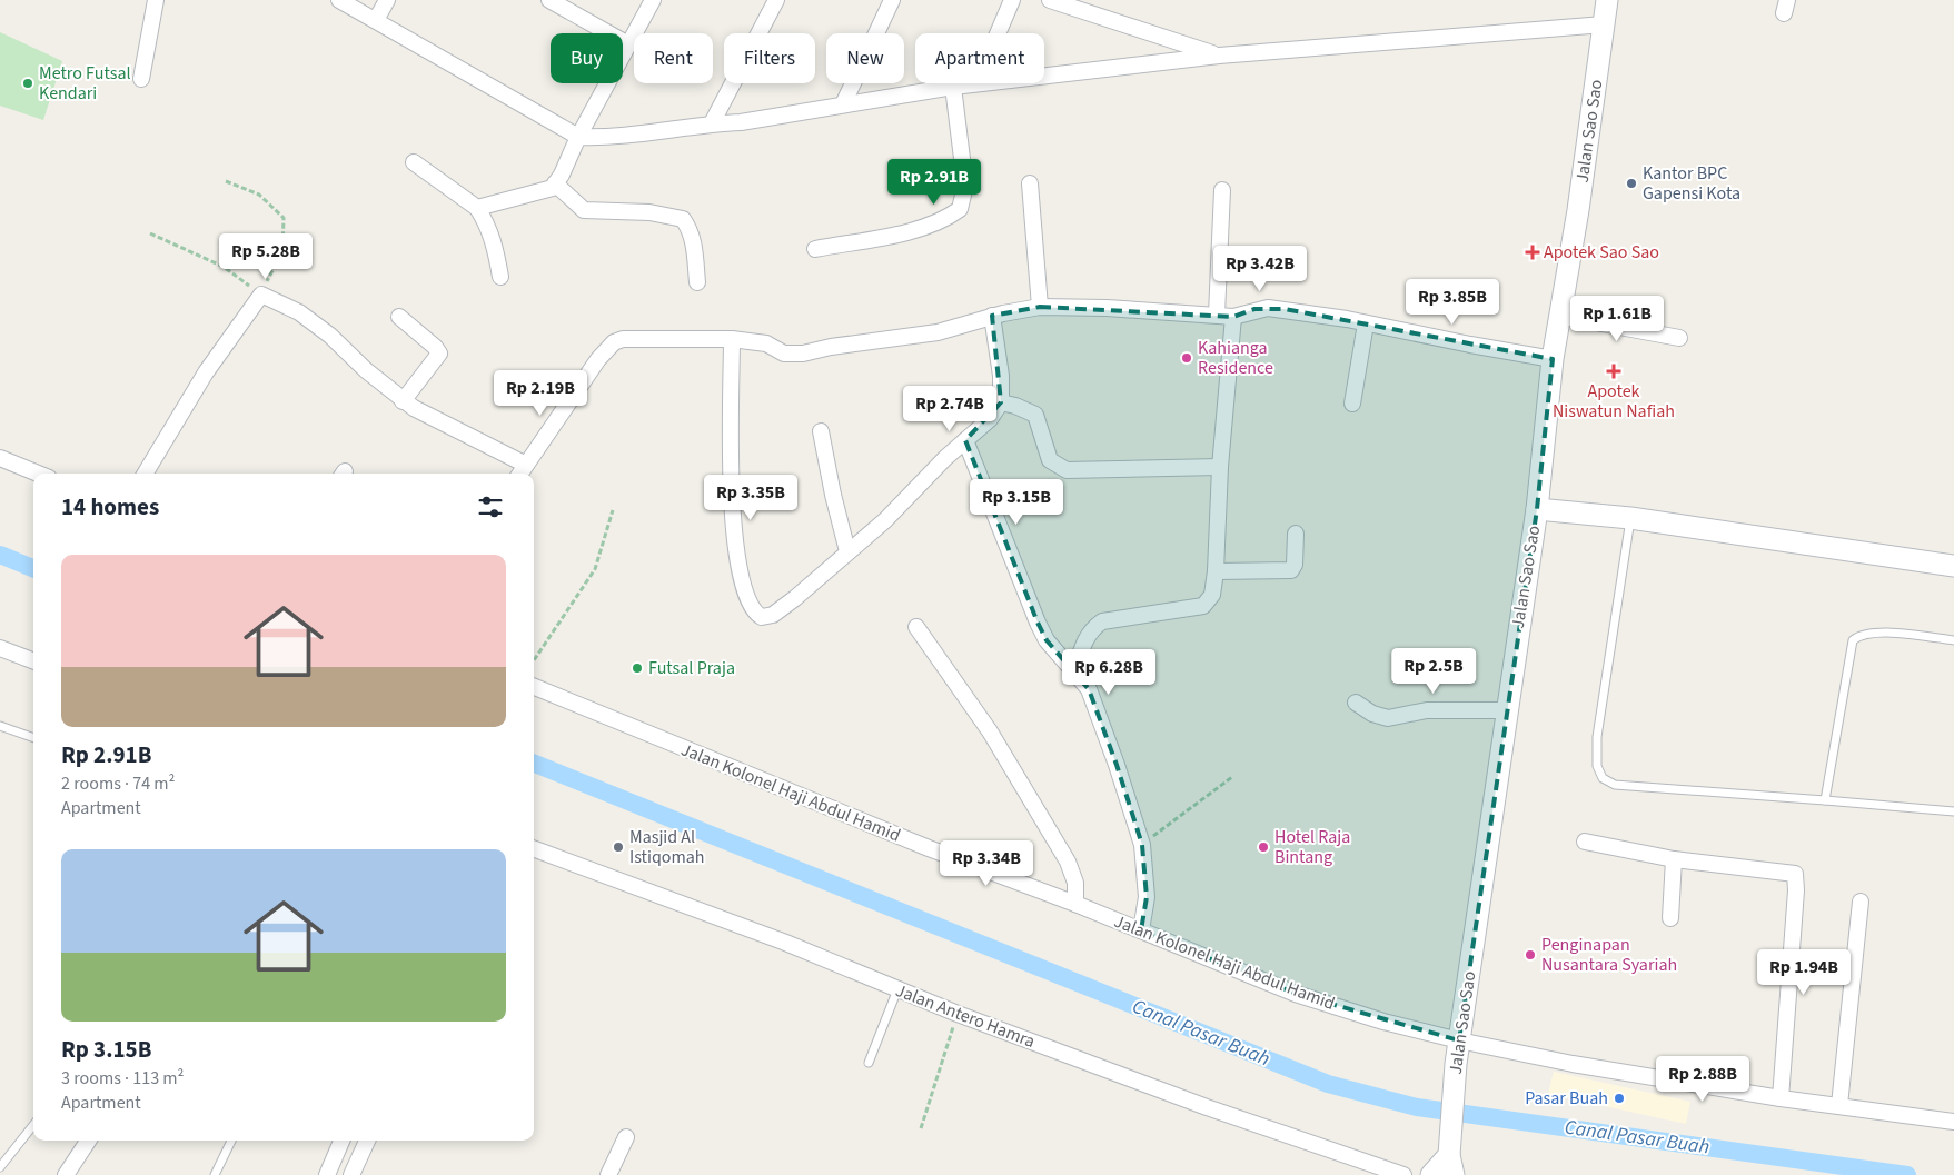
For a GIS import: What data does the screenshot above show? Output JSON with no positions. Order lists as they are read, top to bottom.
{
  "streets": {
    "street": ["Jalan Sao Sao", "Jalan Kolonel Haji Abdul Hamid", "Jalan Antero Hamra"]
  },
  "crossings": [
    ["Jalan Sao Sao", "Jalan Kolonel Haji Abdul Hamid"]
  ],
  "water": ["Canal Pasar Buah"],
  "places": {
    "other": [
      "Metro Futsal Kendari",
      "Kantor BPC Gapensi Kota",
      "Kahianga Residence",
      "Futsal Praja",
      "Masjid Al Istiqomah",
      "Hotel Raja Bintang",
      "Penginapan Nusantara Syariah",
      "Pasar Buah"
    ],
    "health": ["Apotek Sao Sao", "Apotek Niswatun Nafiah"]
  },
  "page": {
    "chip": [
      "Buy",
      "Rent",
      "Filters",
      "New",
      "Apartment"
    ],
    "price": [
      "Rp 2.91B",
      "Rp 5.28B",
      "Rp 3.42B",
      "Rp 3.85B",
      "Rp 1.61B",
      "Rp 2.19B",
      "Rp 2.74B",
      "Rp 3.35B",
      "Rp 3.15B",
      "Rp 2.5B",
      "Rp 6.28B",
      "Rp 3.34B",
      "Rp 1.94B",
      "Rp 2.88B"
    ],
    "heading": "14 homes",
    "list": [
      {
        "name": "Rp 2.91B",
        "note": "2 rooms · 74 m² · Apartment"
      },
      {
        "name": "Rp 3.15B",
        "note": "3 rooms · 113 m² · Apartment"
      }
    ]
  }
}
